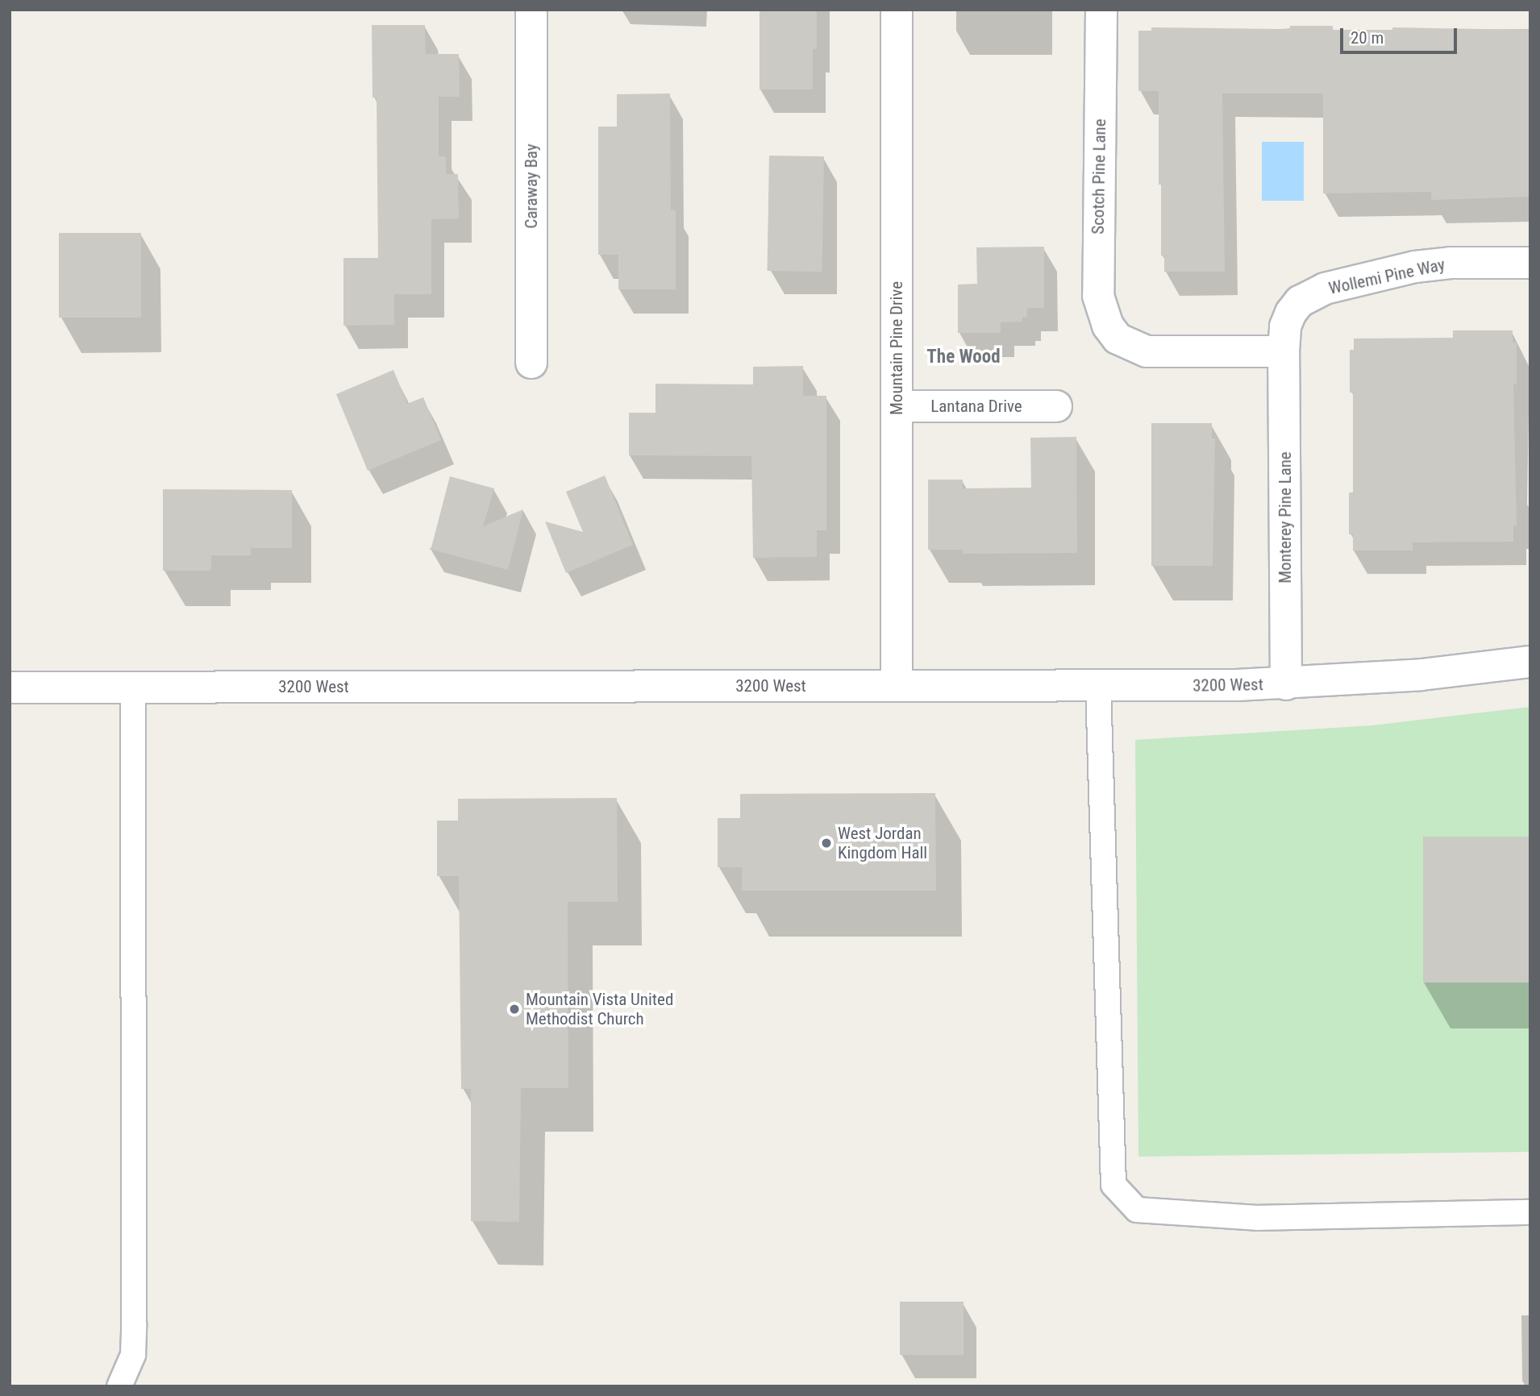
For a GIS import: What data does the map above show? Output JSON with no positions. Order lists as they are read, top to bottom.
{
  "streets": {
    "street": [
      "Scotch Pine Lane",
      "Caraway Bay",
      "Wollemi Pine Way",
      "Mountain Pine Drive",
      "Lantana Drive",
      "Monterey Pine Lane",
      "3200 West"
    ]
  },
  "crossings": [
    ["Scotch Pine Lane", "Wollemi Pine Way"],
    ["Scotch Pine Lane", "Monterey Pine Lane"],
    ["Wollemi Pine Way", "Monterey Pine Lane"],
    ["Mountain Pine Drive", "Lantana Drive"],
    ["Mountain Pine Drive", "3200 West"],
    ["Monterey Pine Lane", "3200 West"]
  ],
  "districts": ["The Wood"],
  "places": ["West Jordan Kingdom Hall", "Mountain Vista United Methodist Church"],
  "scale_bar": "20 m"
}
